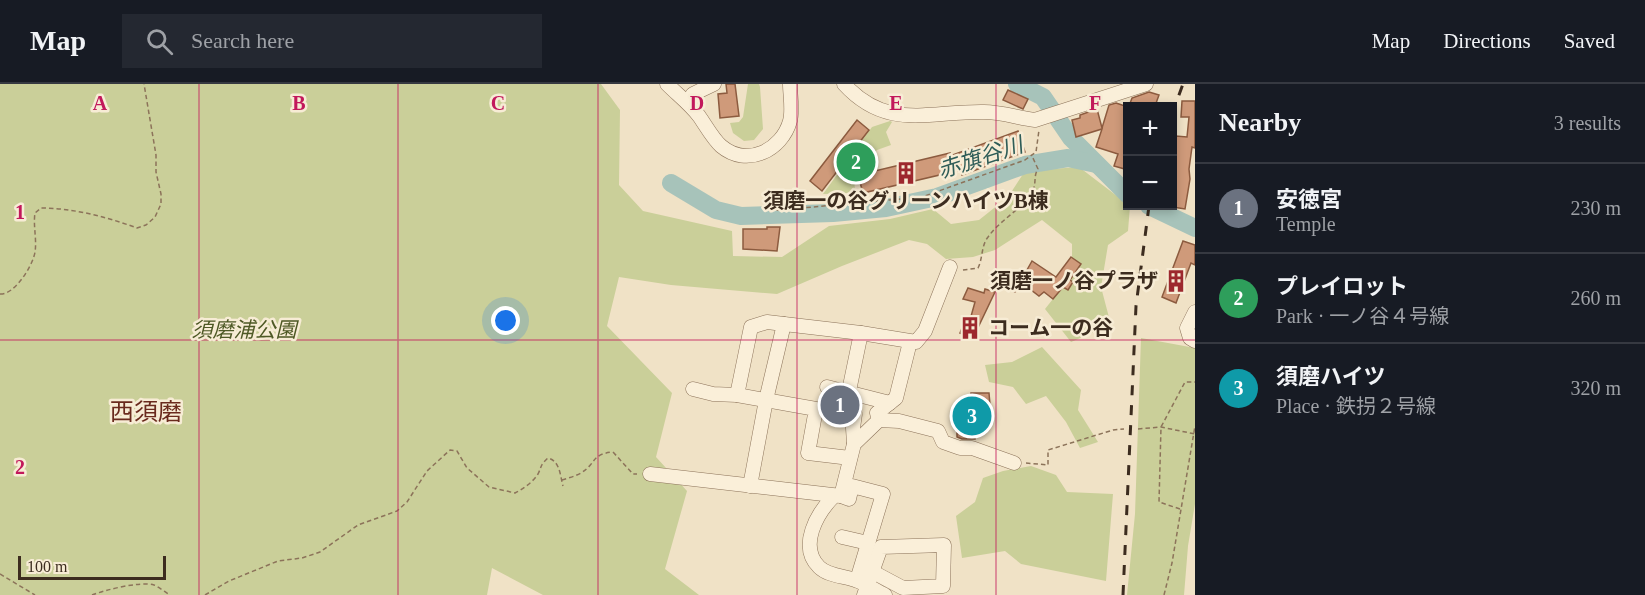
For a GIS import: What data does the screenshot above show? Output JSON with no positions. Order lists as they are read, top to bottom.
{
  "districts": ["西須磨"],
  "water": ["赤旗谷川"],
  "parks": ["須磨浦公園"],
  "places": {
    "building": ["須磨一の谷グリーンハイツB棟", "須磨一ノ谷プラザ", "コーム一の谷"]
  },
  "scale_bar": "100 m",
  "page": {
    "header": "Map",
    "search": "Search here",
    "nav": ["Map", "Directions", "Saved"],
    "heading": ["Nearby", "3 results"],
    "map_buttons": ["+", "−"],
    "pins": ["2", "1", "3"],
    "list": [
      {
        "mark": "1",
        "name": "安徳宮",
        "note": "Temple",
        "value": "230 m"
      },
      {
        "mark": "2",
        "name": "プレイロット",
        "note": "Park · 一ノ谷４号線",
        "value": "260 m"
      },
      {
        "mark": "3",
        "name": "須磨ハイツ",
        "note": "Place · 鉄拐２号線",
        "value": "320 m"
      }
    ],
    "scale": "100 m"
  },
  "grid": {
    "columns": [
      "A",
      "B",
      "C",
      "D",
      "E",
      "F"
    ],
    "rows": ["1", "2"]
  }
}
